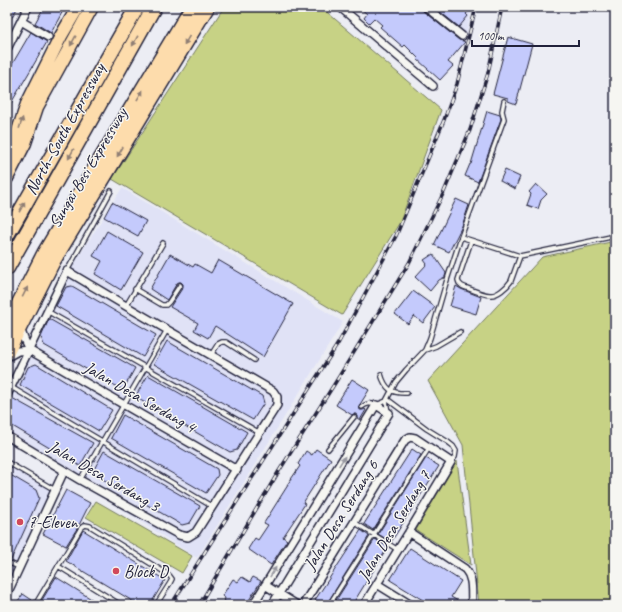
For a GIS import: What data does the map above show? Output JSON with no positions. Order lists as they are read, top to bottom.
{
  "streets": {
    "highway": ["North–South Expressway", "Sungai Besi Expressway"],
    "street": [
      "Jalan Desa Serdang 4",
      "Jalan Desa Serdang 3",
      "Jalan Desa Serdang 6",
      "Jalan Desa Serdang 7"
    ]
  },
  "places": ["7-Eleven", "Block D"],
  "scale_bar": "100 m"
}
